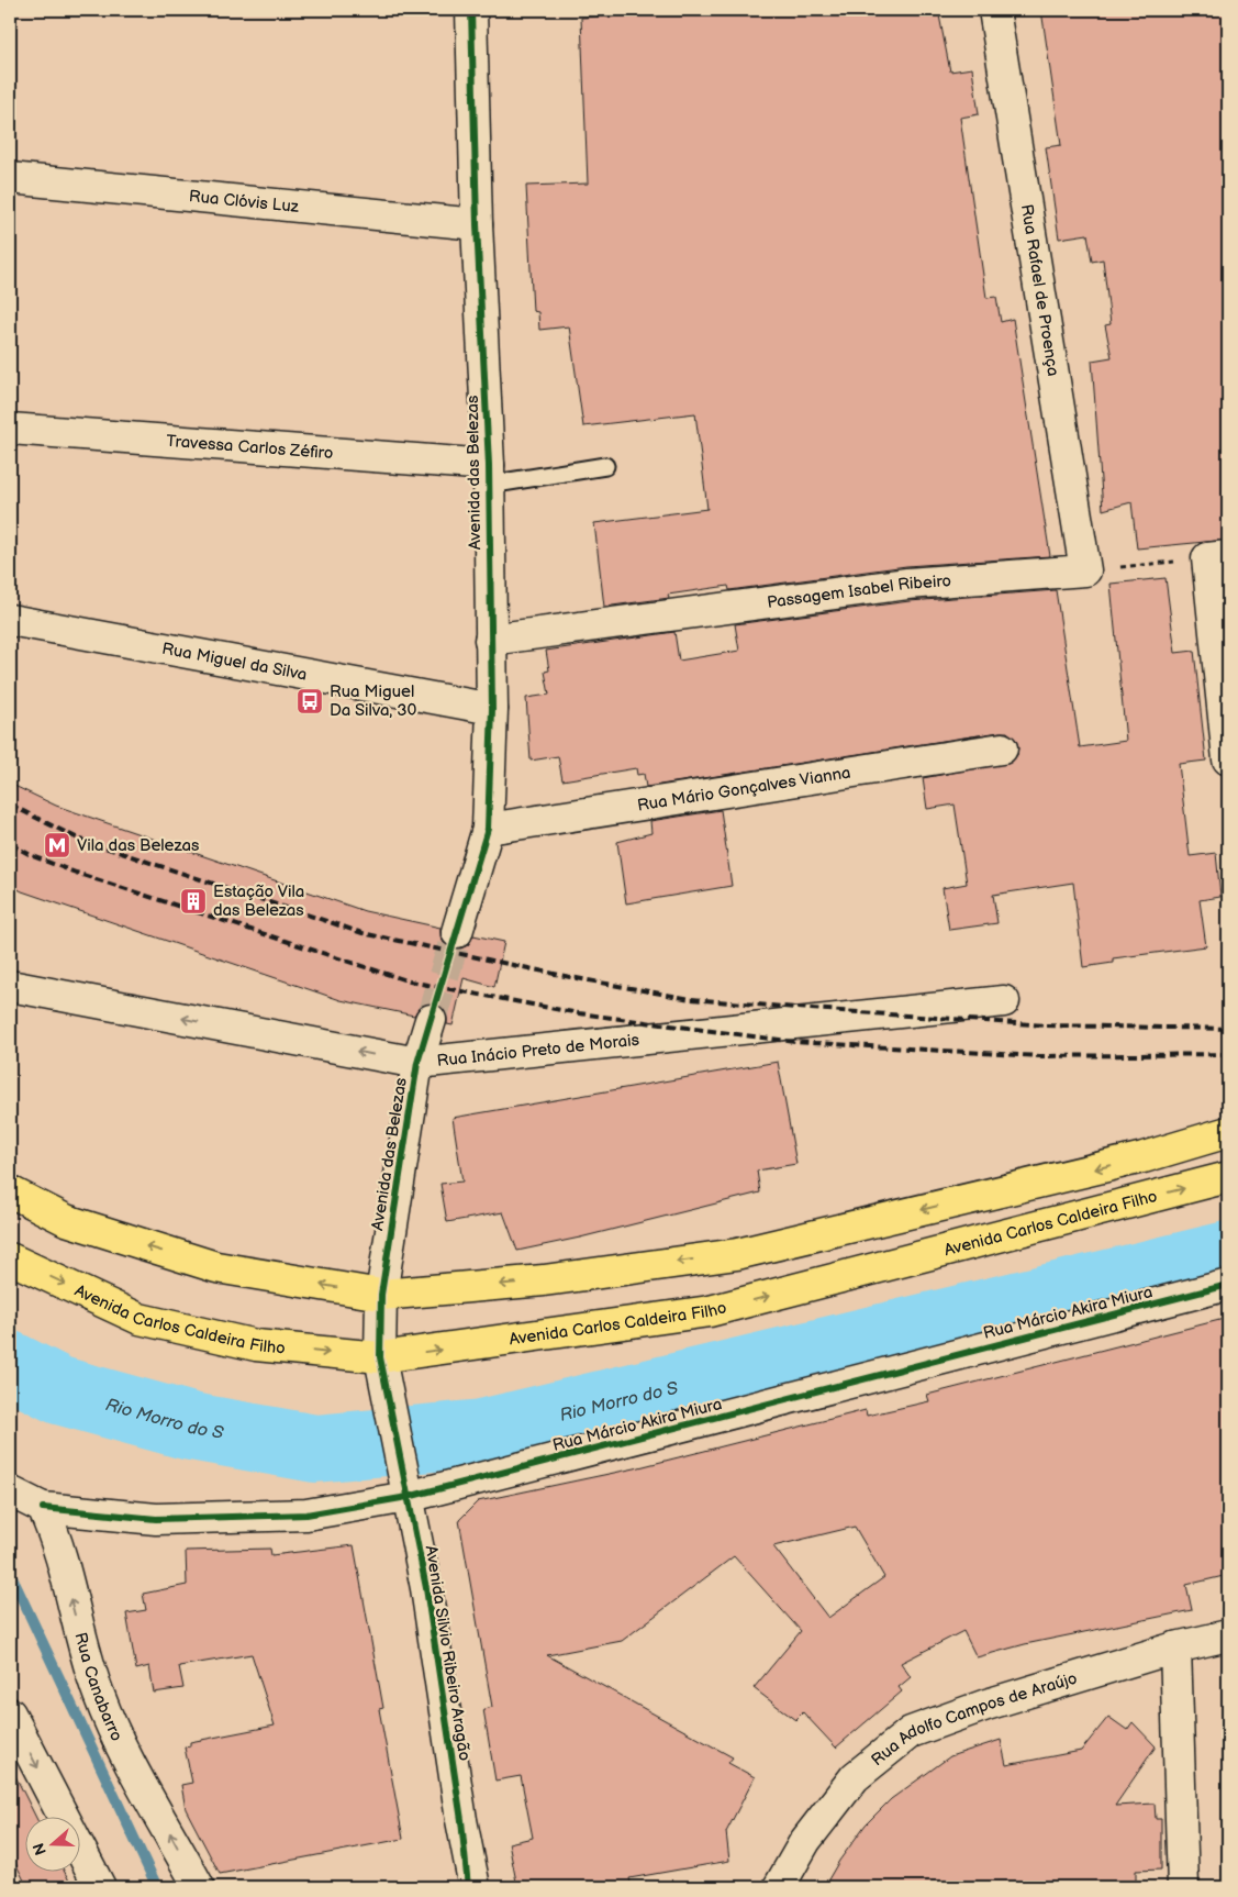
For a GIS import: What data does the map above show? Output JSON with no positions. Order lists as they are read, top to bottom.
{
  "streets": {
    "main road": ["Avenida Carlos Caldeira Filho"],
    "street": [
      "Rua Clóvis Luz",
      "Rua Rafael de Proença",
      "Travessa Carlos Zéfiro",
      "Avenida das Belezas",
      "Passagem Isabel Ribeiro",
      "Rua Miguel da Silva",
      "Rua Mário Gonçalves Vianna",
      "Rua Inácio Preto de Morais",
      "Rua Márcio Akira Miura",
      "Avenida Silvio Ribeiro Aragão",
      "Rua Canabarro",
      "Rua Adolfo Campos de Araújo"
    ]
  },
  "crossings": [
    ["Rua Clóvis Luz", "Avenida das Belezas"],
    ["Rua Rafael de Proença", "Passagem Isabel Ribeiro"],
    ["Travessa Carlos Zéfiro", "Avenida das Belezas"],
    ["Avenida das Belezas", "Passagem Isabel Ribeiro"],
    ["Avenida das Belezas", "Rua Miguel da Silva"],
    ["Avenida das Belezas", "Rua Mário Gonçalves Vianna"],
    ["Avenida das Belezas", "Rua Inácio Preto de Morais"],
    ["Avenida das Belezas", "Avenida Silvio Ribeiro Aragão"],
    ["Avenida Carlos Caldeira Filho", "Avenida Silvio Ribeiro Aragão"],
    ["Rua Márcio Akira Miura", "Avenida Silvio Ribeiro Aragão"],
    ["Rua Márcio Akira Miura", "Rua Canabarro"]
  ],
  "one_way": ["Rua Inácio Preto de Morais"],
  "water": ["Rio Morro do S"],
  "places": {
    "bus stop": ["Rua Miguel Da Silva, 30"],
    "metro station": ["Vila das Belezas"],
    "building": ["Estação Vila das Belezas"]
  },
  "north": "left"
}
